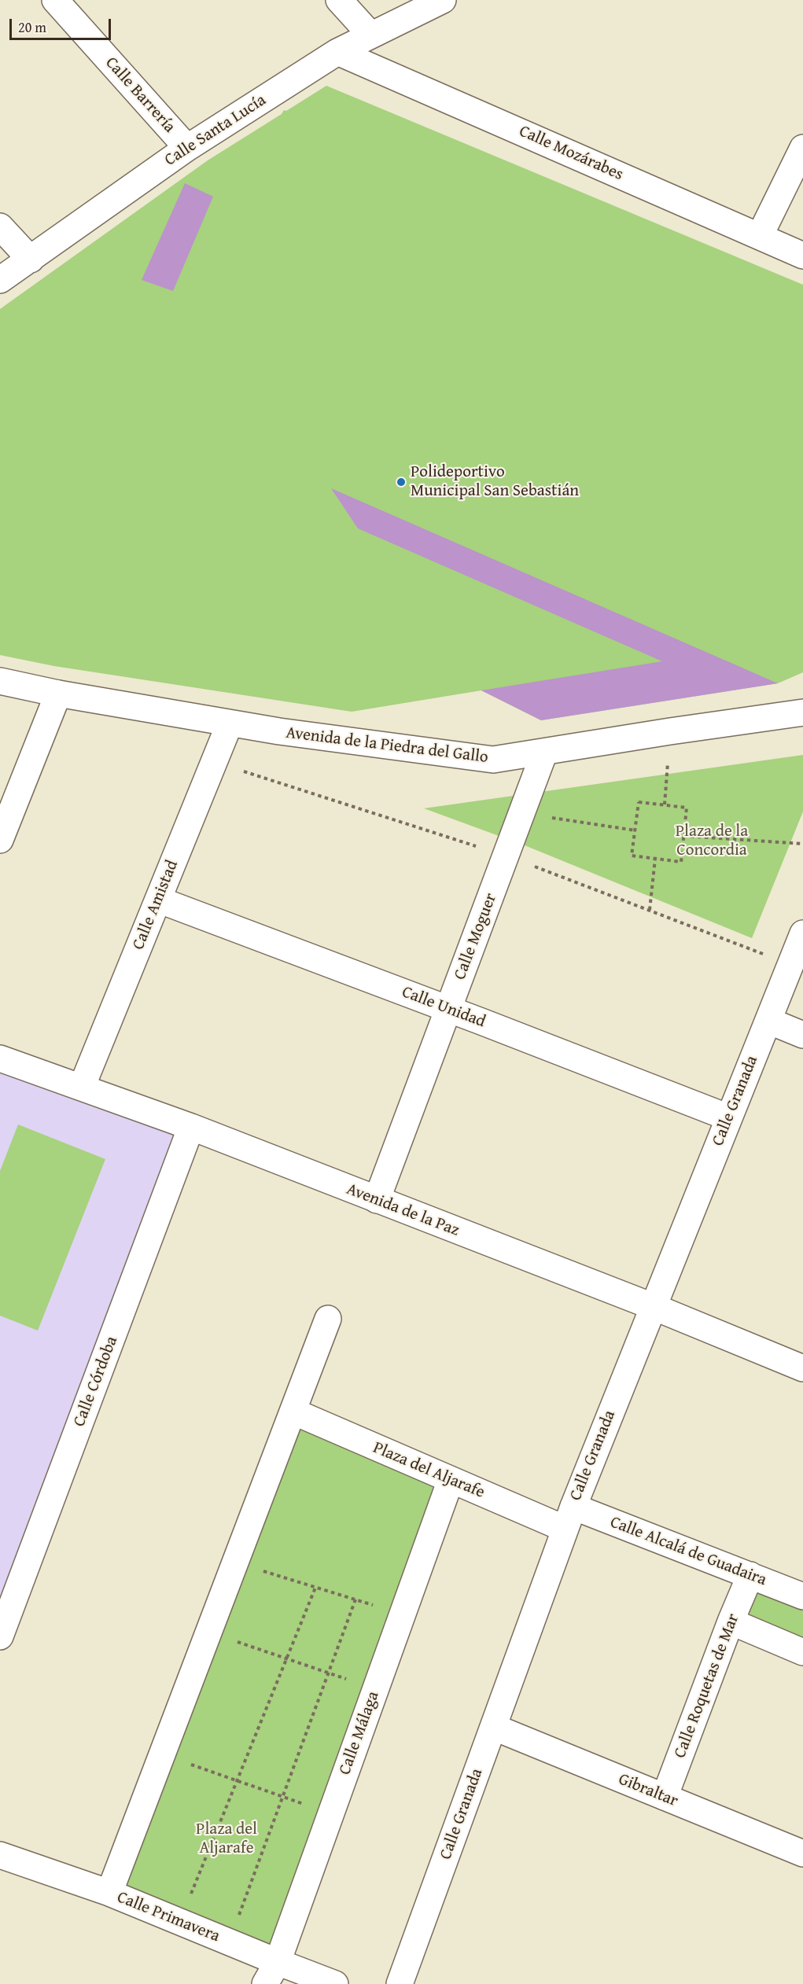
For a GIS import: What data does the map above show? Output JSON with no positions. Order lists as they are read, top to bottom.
{
  "streets": {
    "street": [
      "Calle Barrería",
      "Calle Santa Lucía",
      "Calle Mozárabes",
      "Avenida de la Piedra del Gallo",
      "Calle Amistad",
      "Calle Moguer",
      "Calle Unidad",
      "Calle Granada",
      "Avenida de la Paz",
      "Calle Córdoba",
      "Plaza del Aljarafe",
      "Calle Alcalá de Guadaira",
      "Calle Roquetas de Mar",
      "Calle Málaga",
      "Gibraltar",
      "Calle Primavera"
    ]
  },
  "crossings": [
    ["Calle Barrería", "Calle Santa Lucía"],
    ["Calle Santa Lucía", "Calle Mozárabes"],
    ["Avenida de la Piedra del Gallo", "Calle Amistad"],
    ["Avenida de la Piedra del Gallo", "Calle Moguer"],
    ["Calle Amistad", "Calle Unidad"],
    ["Calle Amistad", "Avenida de la Paz"],
    ["Calle Moguer", "Calle Unidad"],
    ["Calle Moguer", "Avenida de la Paz"],
    ["Calle Unidad", "Calle Granada"],
    ["Calle Granada", "Avenida de la Paz"],
    ["Calle Granada", "Plaza del Aljarafe"],
    ["Calle Granada", "Calle Alcalá de Guadaira"],
    ["Calle Granada", "Gibraltar"],
    ["Avenida de la Paz", "Calle Córdoba"],
    ["Plaza del Aljarafe", "Calle Alcalá de Guadaira"],
    ["Plaza del Aljarafe", "Calle Málaga"],
    ["Calle Alcalá de Guadaira", "Calle Roquetas de Mar"],
    ["Calle Roquetas de Mar", "Gibraltar"],
    ["Calle Málaga", "Calle Primavera"]
  ],
  "parks": ["Plaza de la Concordia", "Plaza del Aljarafe"],
  "places": ["Polideportivo Municipal San Sebastián"],
  "scale_bar": "20 m"
}
